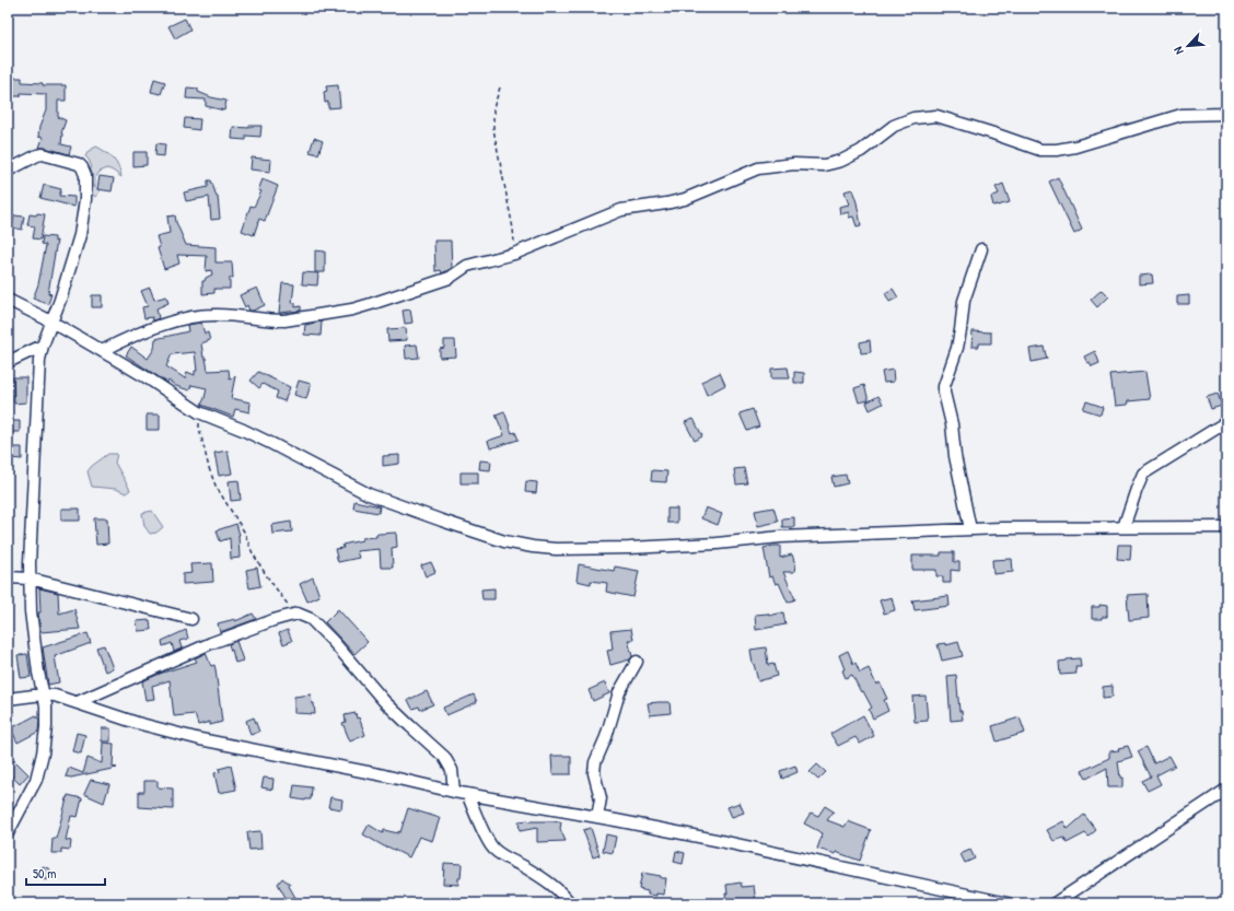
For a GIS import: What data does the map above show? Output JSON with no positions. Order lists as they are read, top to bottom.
{
  "scale_bar": "50 m",
  "north": "bottom left"
}
